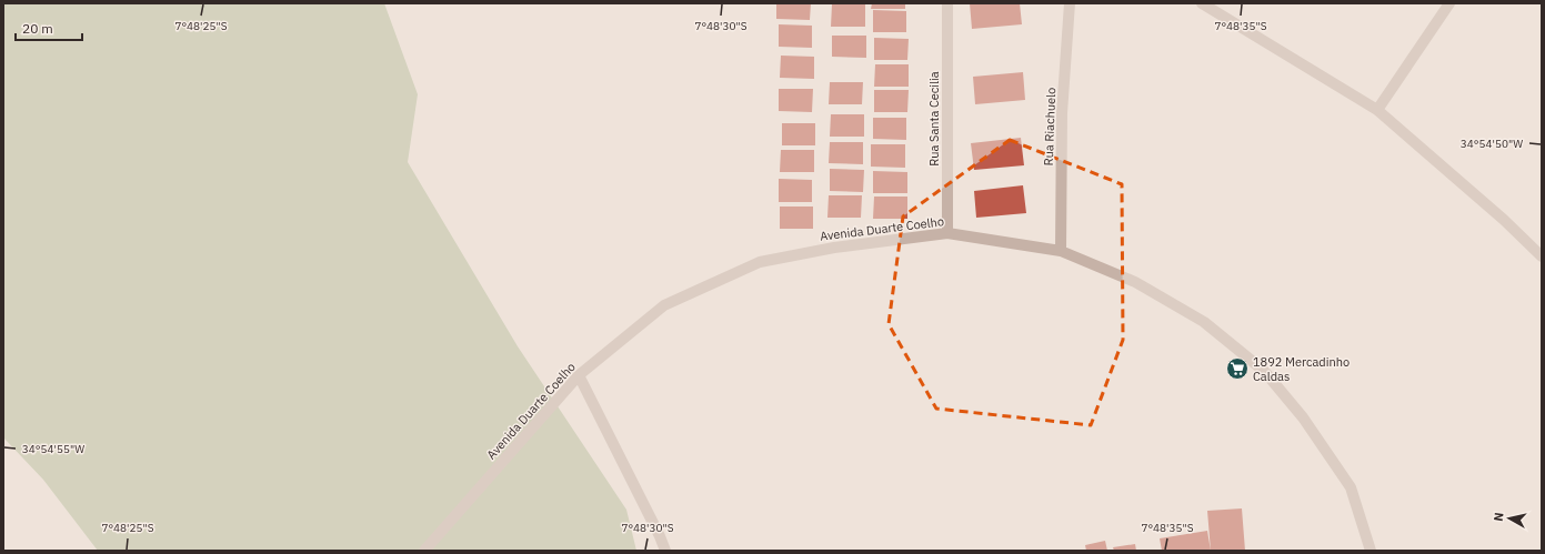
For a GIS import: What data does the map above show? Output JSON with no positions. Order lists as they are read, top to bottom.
{
  "streets": {
    "street": ["Rua Santa Cecilia", "Rua Riachuelo", "Avenida Duarte Coelho"]
  },
  "crossings": [
    ["Rua Santa Cecilia", "Avenida Duarte Coelho"],
    ["Rua Riachuelo", "Avenida Duarte Coelho"]
  ],
  "places": {
    "supermarket": ["1892 Mercadinho Caldas"]
  },
  "scale_bar": "20 m",
  "north": "left",
  "coordinates": [
    "7°48'25\"S",
    "7°48'30\"S",
    "7°48'35\"S",
    "34°54'50\"W",
    "34°54'55\"W"
  ]
}
